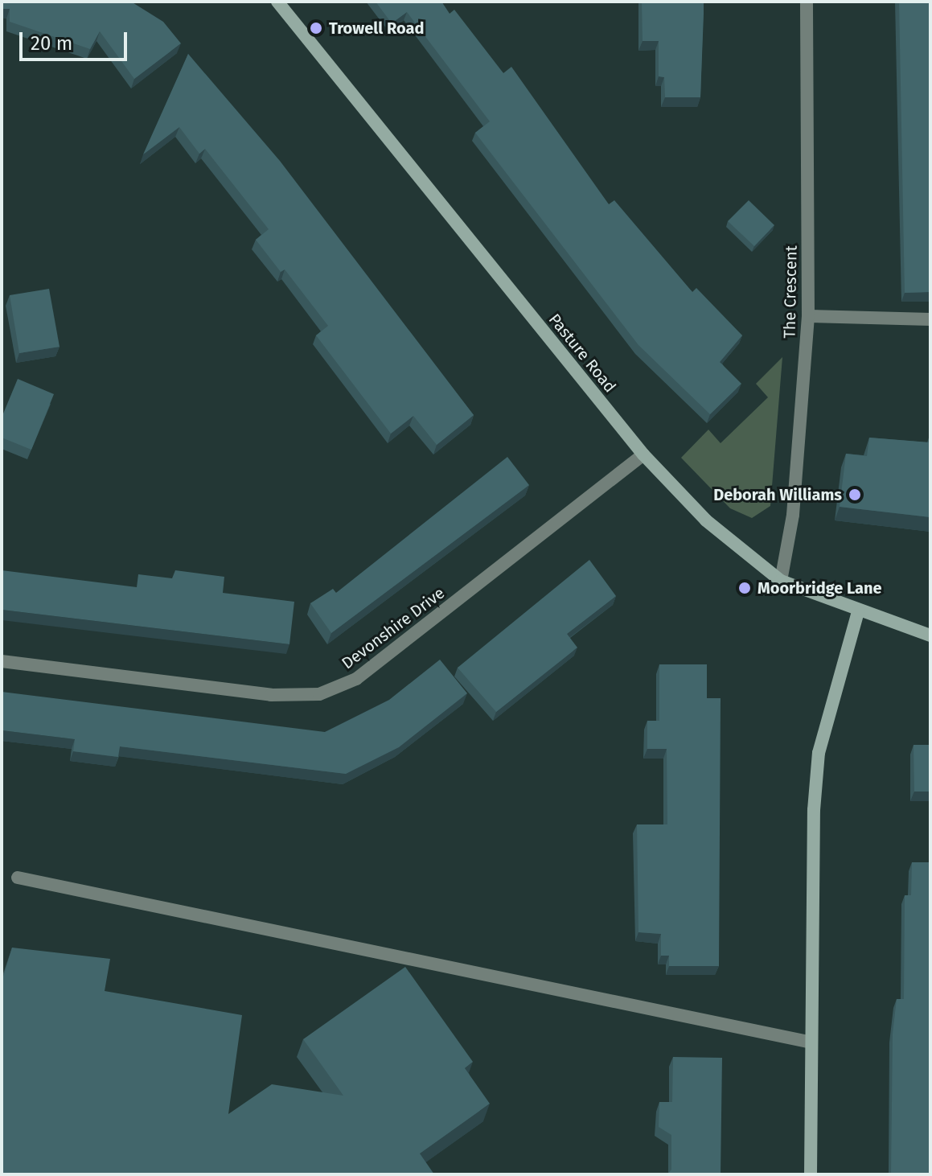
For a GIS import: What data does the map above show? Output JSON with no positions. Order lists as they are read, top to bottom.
{
  "streets": {
    "main road": ["Pasture Road"],
    "street": ["The Crescent", "Devonshire Drive"]
  },
  "crossings": [
    ["The Crescent", "Pasture Road"],
    ["Pasture Road", "Devonshire Drive"]
  ],
  "places": ["Trowell Road", "Deborah Williams", "Moorbridge Lane"],
  "scale_bar": "20 m"
}
